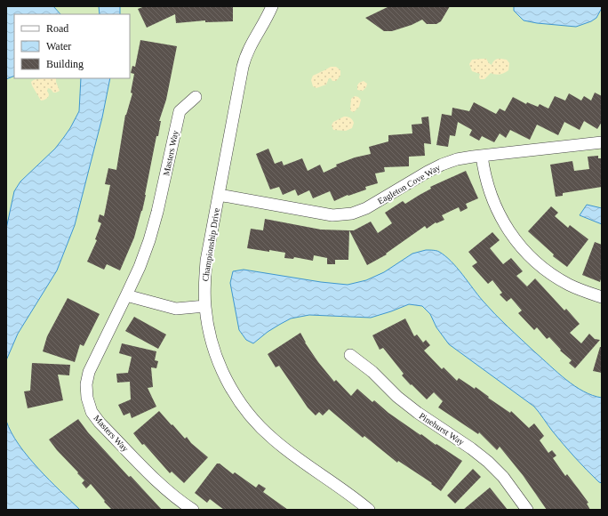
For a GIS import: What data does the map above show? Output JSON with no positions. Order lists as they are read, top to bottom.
{
  "streets": {
    "street": [
      "Masters Way",
      "Eagleton Cove Way",
      "Championship Drive",
      "Pinehurst Way"
    ]
  },
  "crossings": [
    ["Eagleton Cove Way", "Championship Drive"]
  ],
  "legend": ["Road", "Water", "Building"]
}
